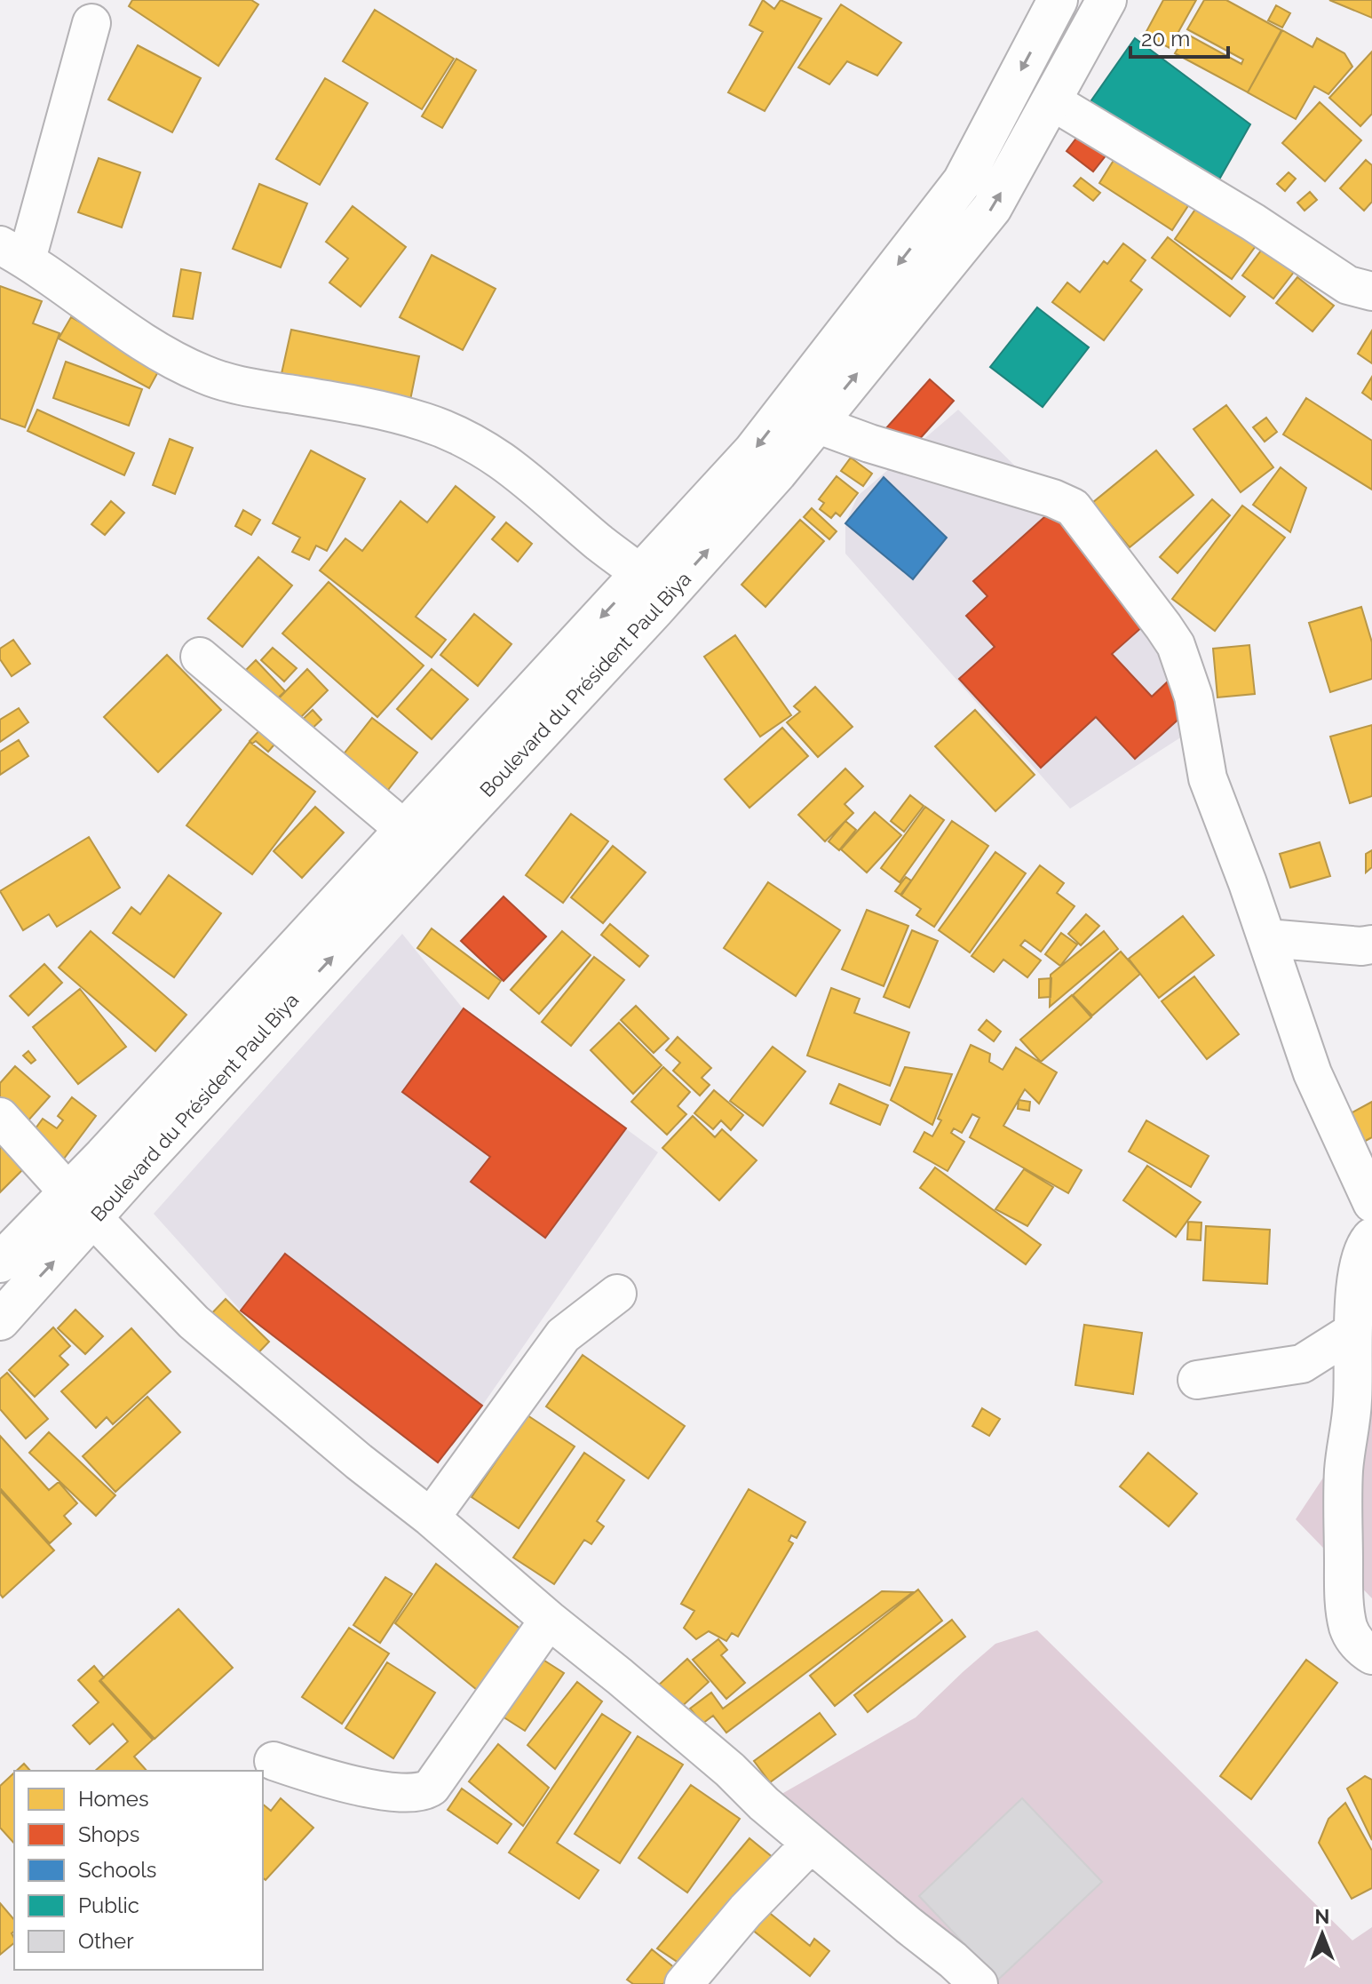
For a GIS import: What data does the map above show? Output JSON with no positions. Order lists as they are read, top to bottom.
{
  "streets": {
    "main road": ["Boulevard du Président Paul Biya"]
  },
  "legend": [
    "Homes",
    "Shops",
    "Schools",
    "Public",
    "Other"
  ],
  "scale_bar": "20 m",
  "north": "top"
}
